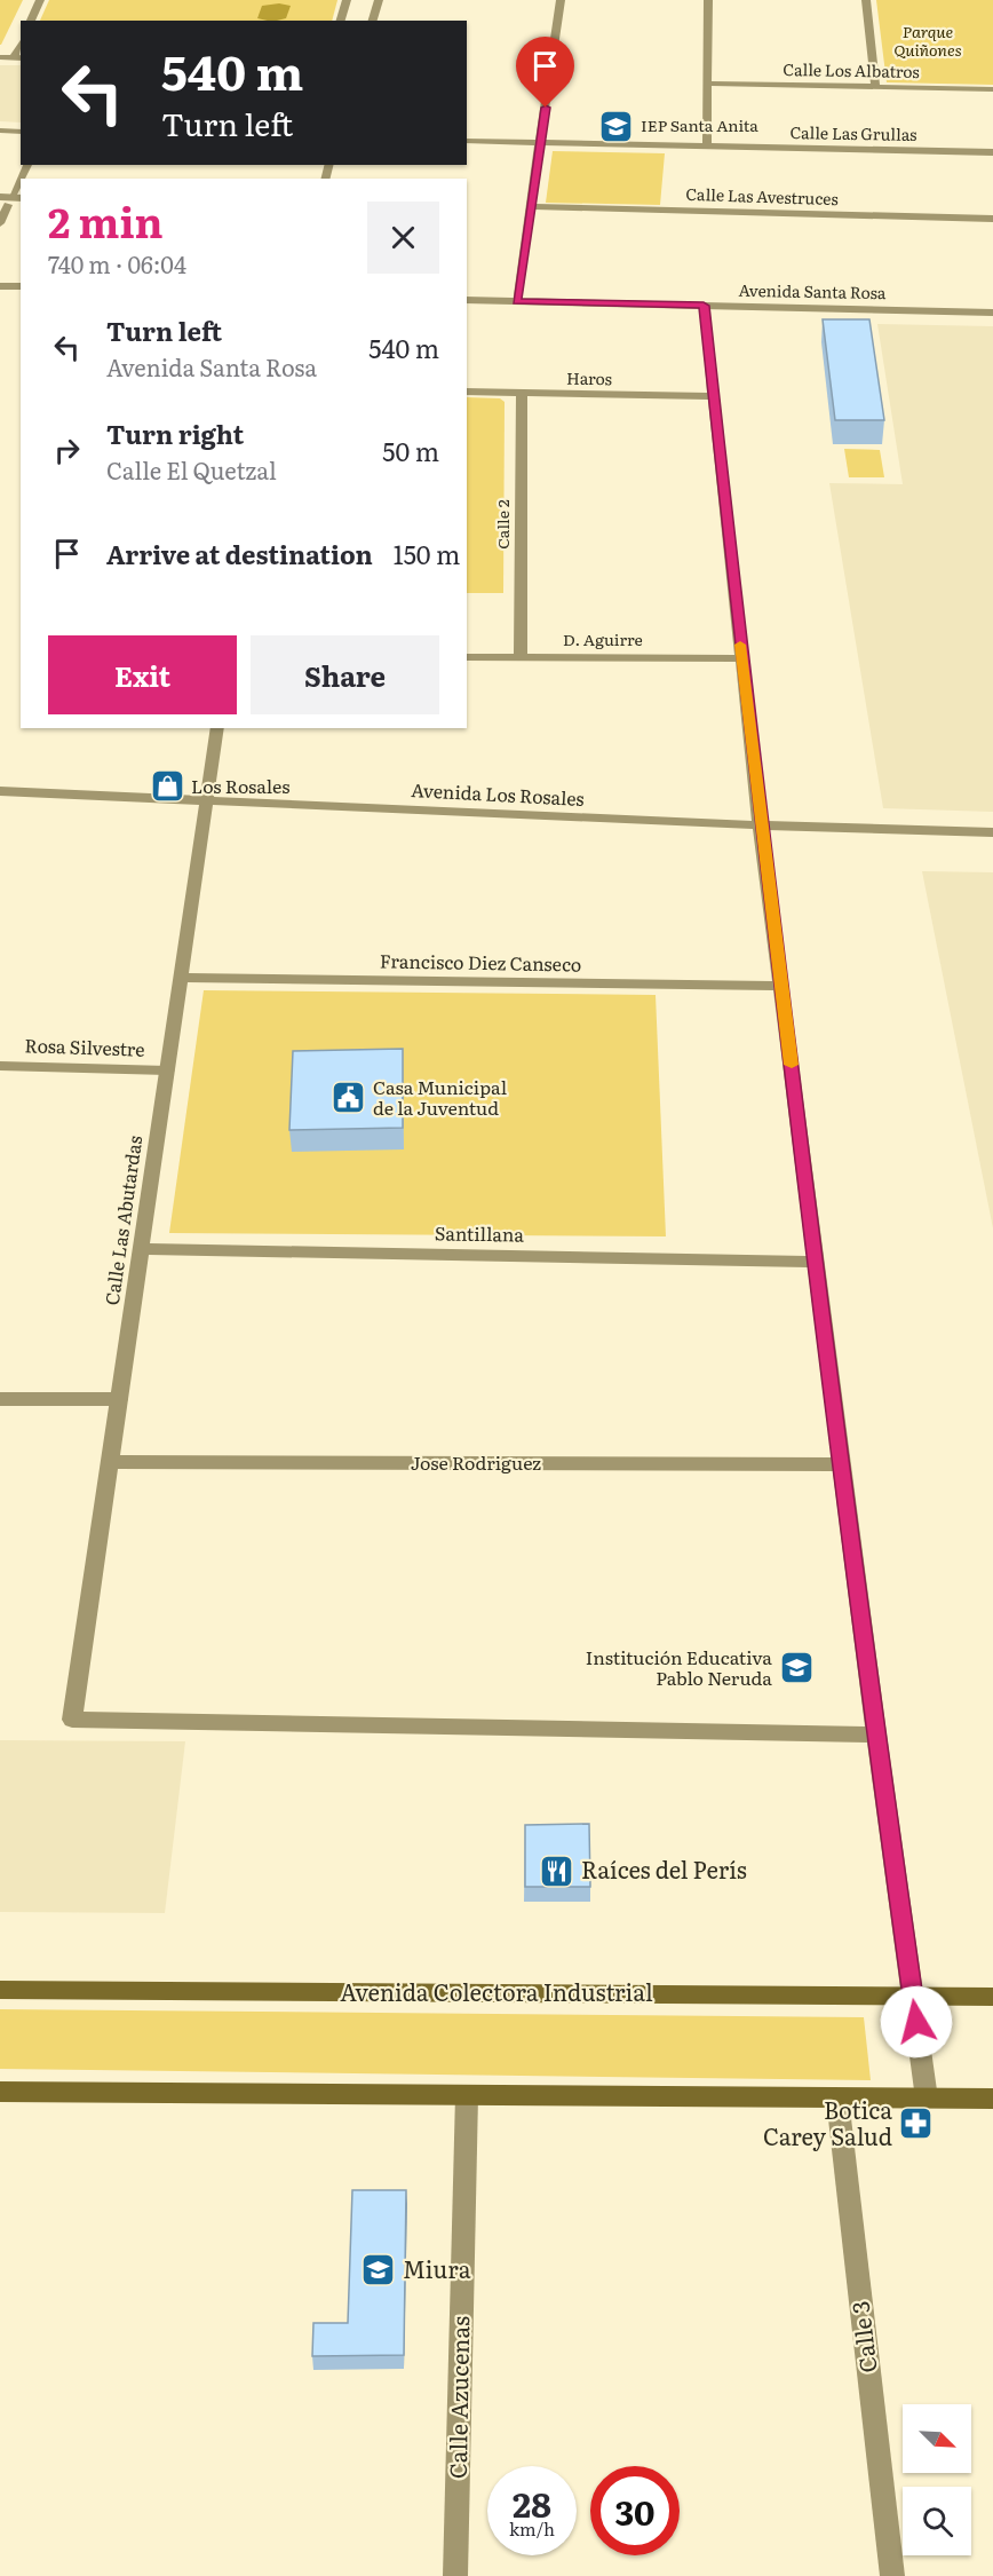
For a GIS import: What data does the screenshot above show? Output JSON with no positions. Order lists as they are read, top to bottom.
{
  "streets": {
    "main road": ["Avenida Colectora Industrial"],
    "street": [
      "Calle Los Albatros",
      "Calle Las Grullas",
      "Calle Las Avestruces",
      "Avenida Santa Rosa",
      "Haros",
      "Calle 2",
      "D. Aguirre",
      "Avenida Los Rosales",
      "Francisco Diez Canseco",
      "Rosa Silvestre",
      "Calle Las Abutardas",
      "Santillana",
      "Jose Rodriguez",
      "Calle 3",
      "Calle Azucenas"
    ]
  },
  "crossings": [
    ["Haros", "Calle 2"],
    ["Calle 2", "D. Aguirre"],
    ["Avenida Los Rosales", "Calle Las Abutardas"],
    ["Francisco Diez Canseco", "Calle Las Abutardas"],
    ["Rosa Silvestre", "Calle Las Abutardas"],
    ["Calle Las Abutardas", "Santillana"],
    ["Calle Las Abutardas", "Jose Rodriguez"]
  ],
  "parks": ["Parque Quiñones"],
  "places": {
    "school or university": ["IEP Santa Anita", "Institución Educativa Pablo Neruda", "Miura"],
    "shop": ["Los Rosales"],
    "public building": ["Casa Municipal de la Juventud"],
    "restaurant": ["Raíces del Perís"],
    "pharmacy": ["Botica Carey Salud"]
  },
  "north": "bottom right",
  "page": {
    "turn": ["540 m", "Turn left"],
    "heading": ["2 min", "740 m · 06:04"],
    "list": [
      {
        "name": "Turn left",
        "note": "Avenida Santa Rosa",
        "value": "540 m"
      },
      {
        "name": "Turn right",
        "note": "Calle El Quetzal",
        "value": "50 m"
      },
      {
        "name": "Arrive at destination",
        "value": "150 m"
      }
    ],
    "buttons": ["Exit", "Share"],
    "speed": "28 km/h",
    "limit": "30"
  }
}
